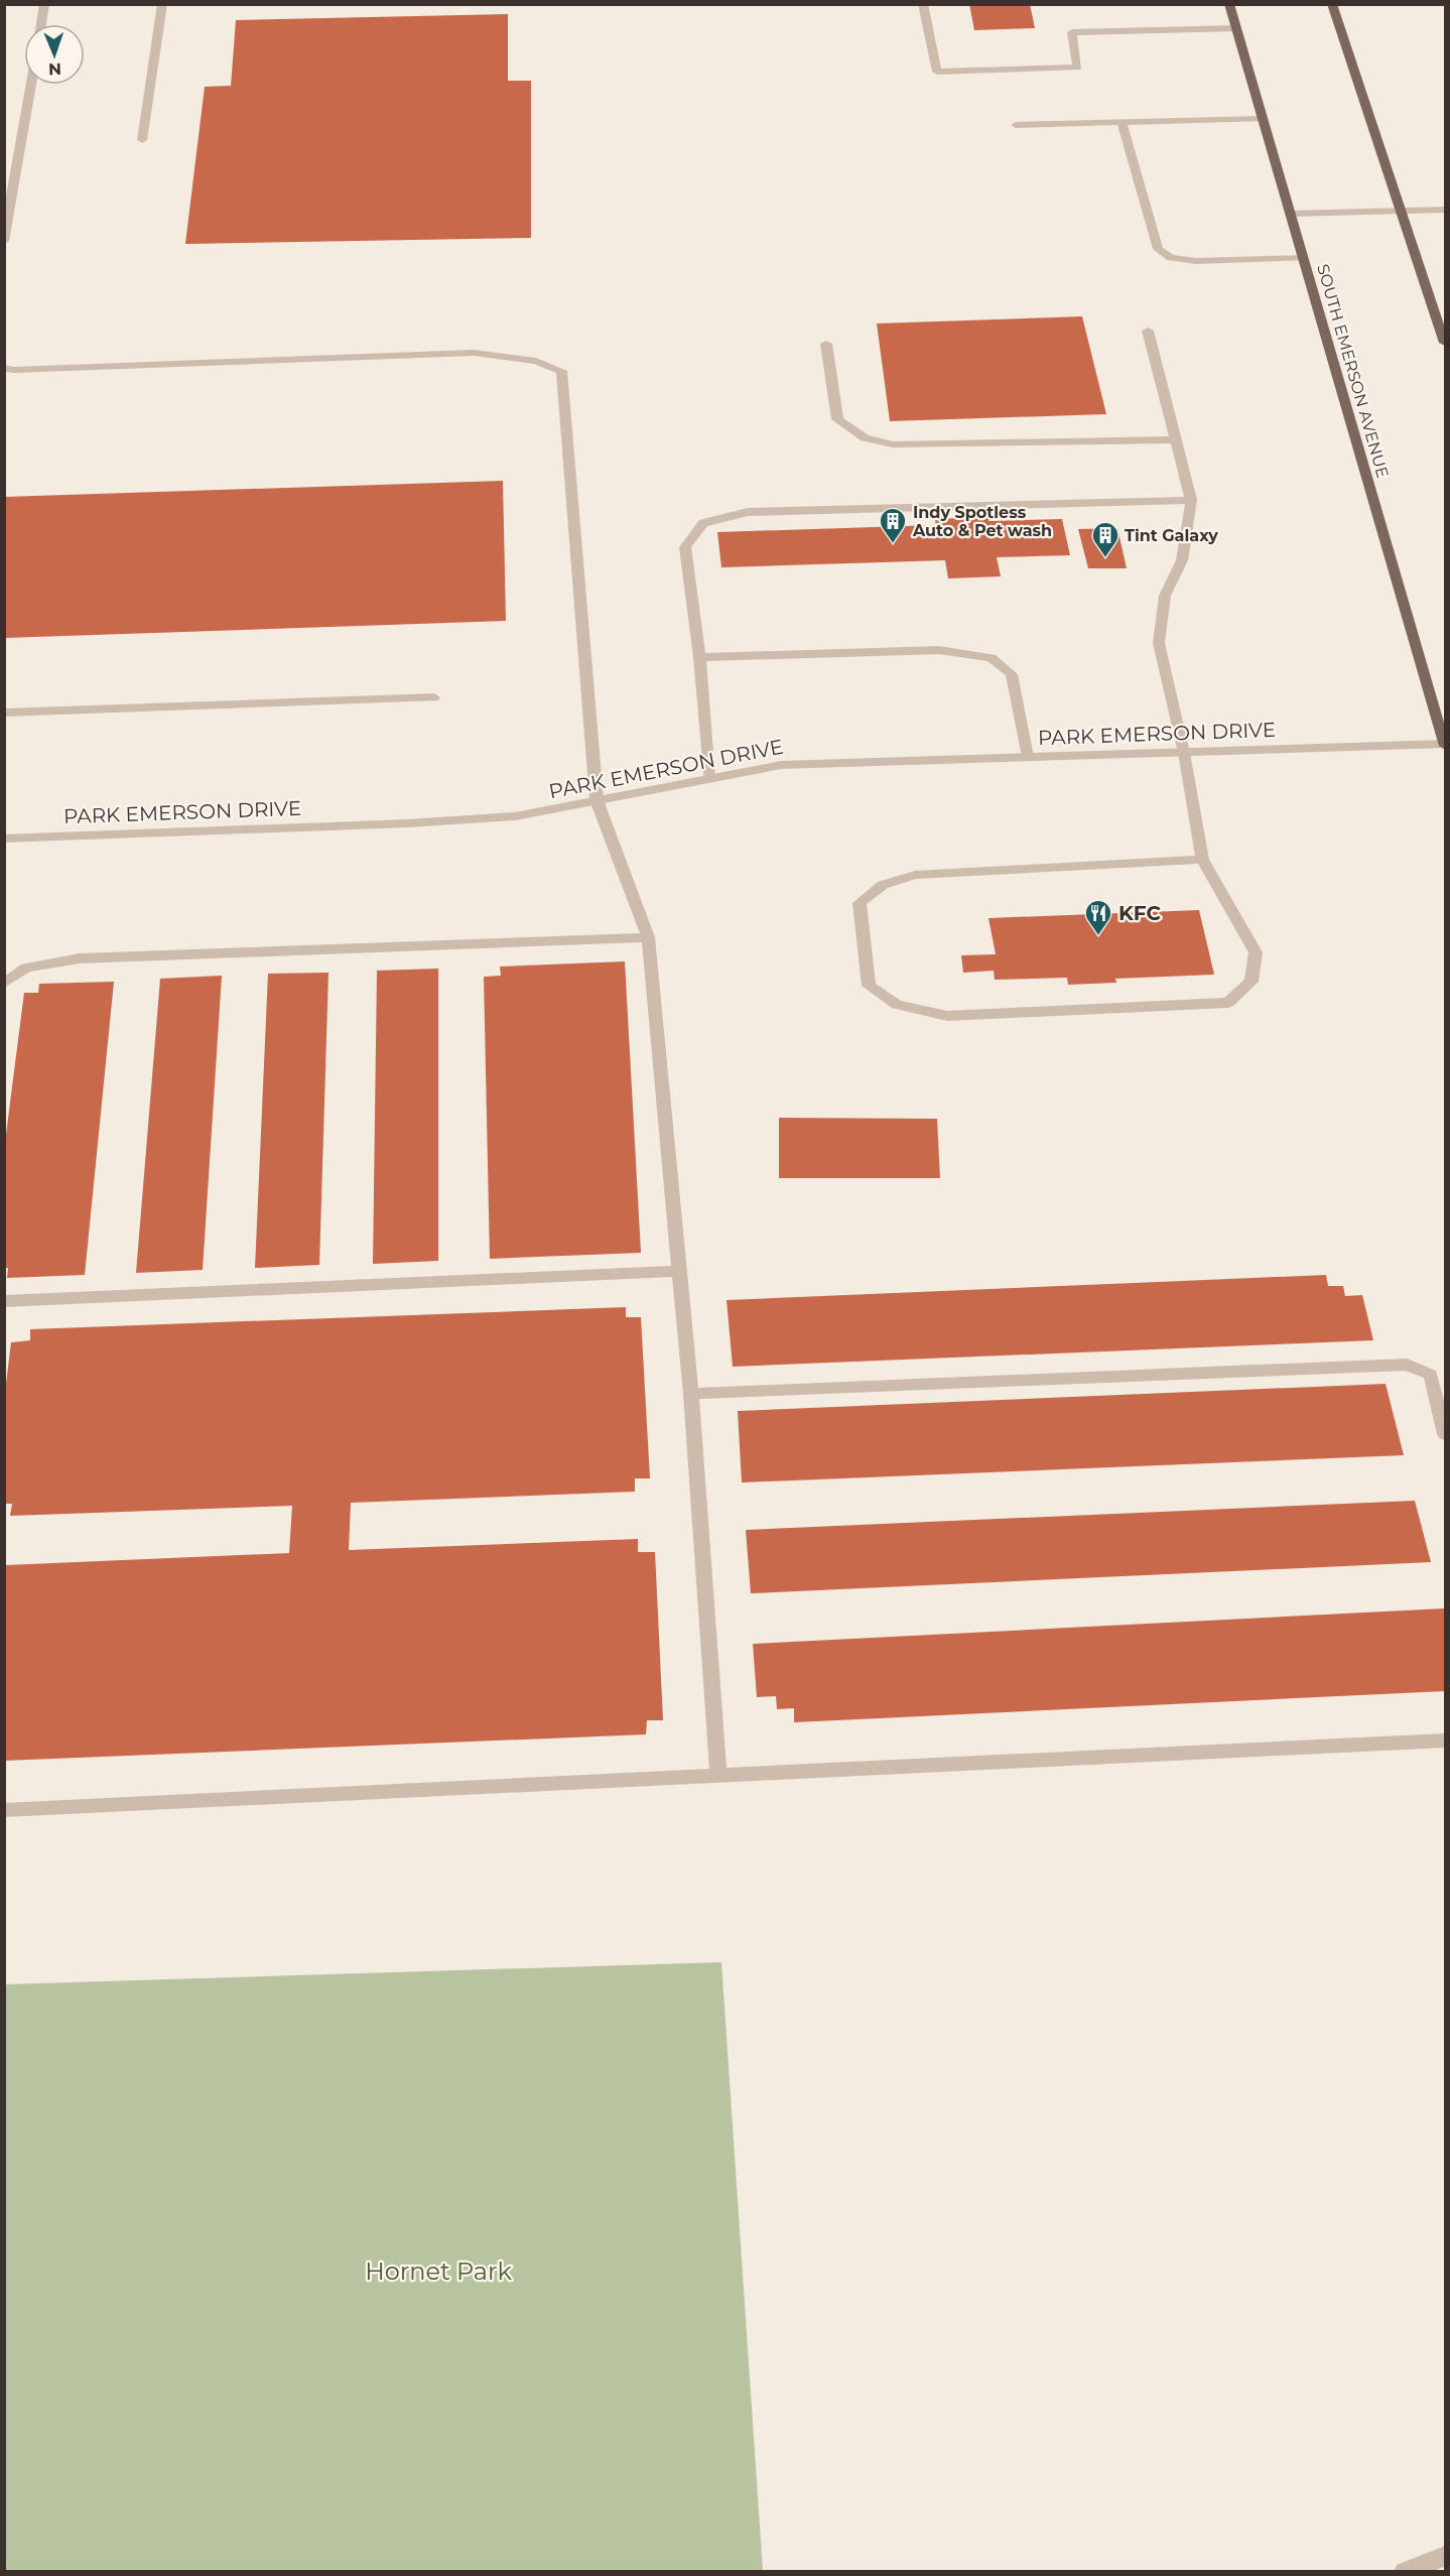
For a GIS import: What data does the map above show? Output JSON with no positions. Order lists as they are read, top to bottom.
{
  "streets": {
    "main road": ["SOUTH EMERSON AVENUE"],
    "street": ["PARK EMERSON DRIVE"]
  },
  "crossings": [
    ["SOUTH EMERSON AVENUE", "PARK EMERSON DRIVE"]
  ],
  "parks": ["Hornet Park"],
  "places": {
    "building": ["Indy Spotless Auto & Pet wash", "Tint Galaxy"],
    "restaurant": ["KFC"]
  },
  "north": "bottom"
}
